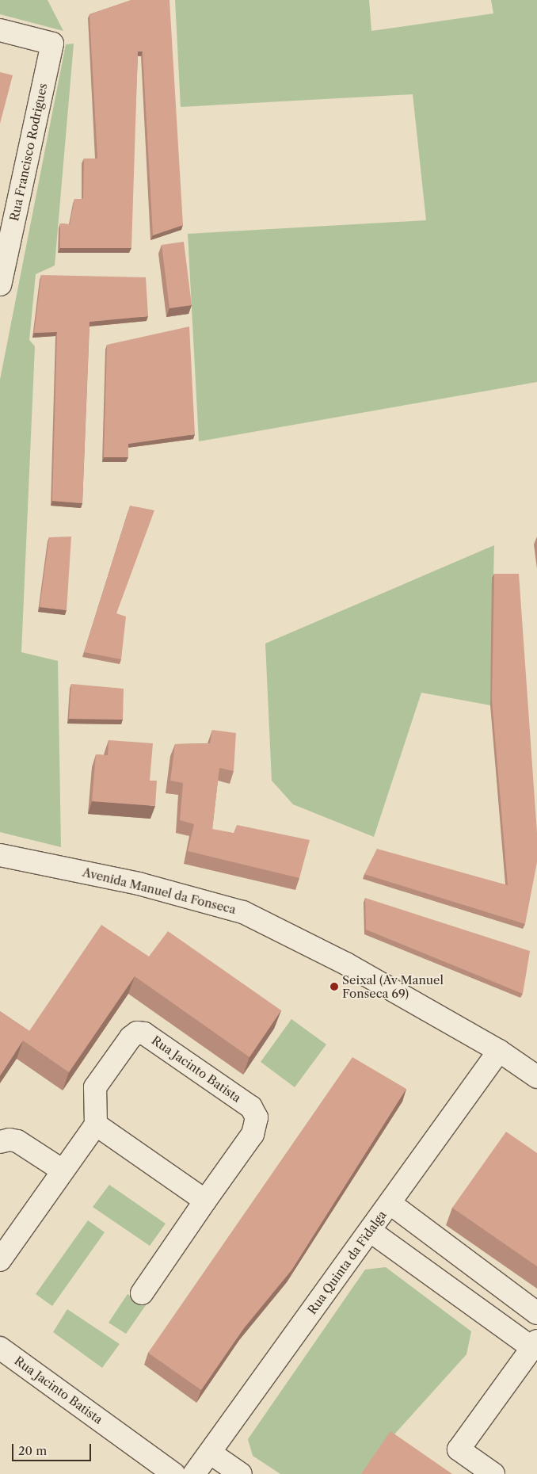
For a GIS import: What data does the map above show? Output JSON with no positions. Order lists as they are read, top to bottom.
{
  "streets": {
    "street": [
      "Rua Francisco Rodrigues",
      "Avenida Manuel da Fonseca",
      "Rua Jacinto Batista",
      "Rua Quinta da Fidalga"
    ]
  },
  "crossings": [
    ["Avenida Manuel da Fonseca", "Rua Quinta da Fidalga"]
  ],
  "places": ["Seixal (Av Manuel Fonseca 69)"],
  "scale_bar": "20 m"
}
